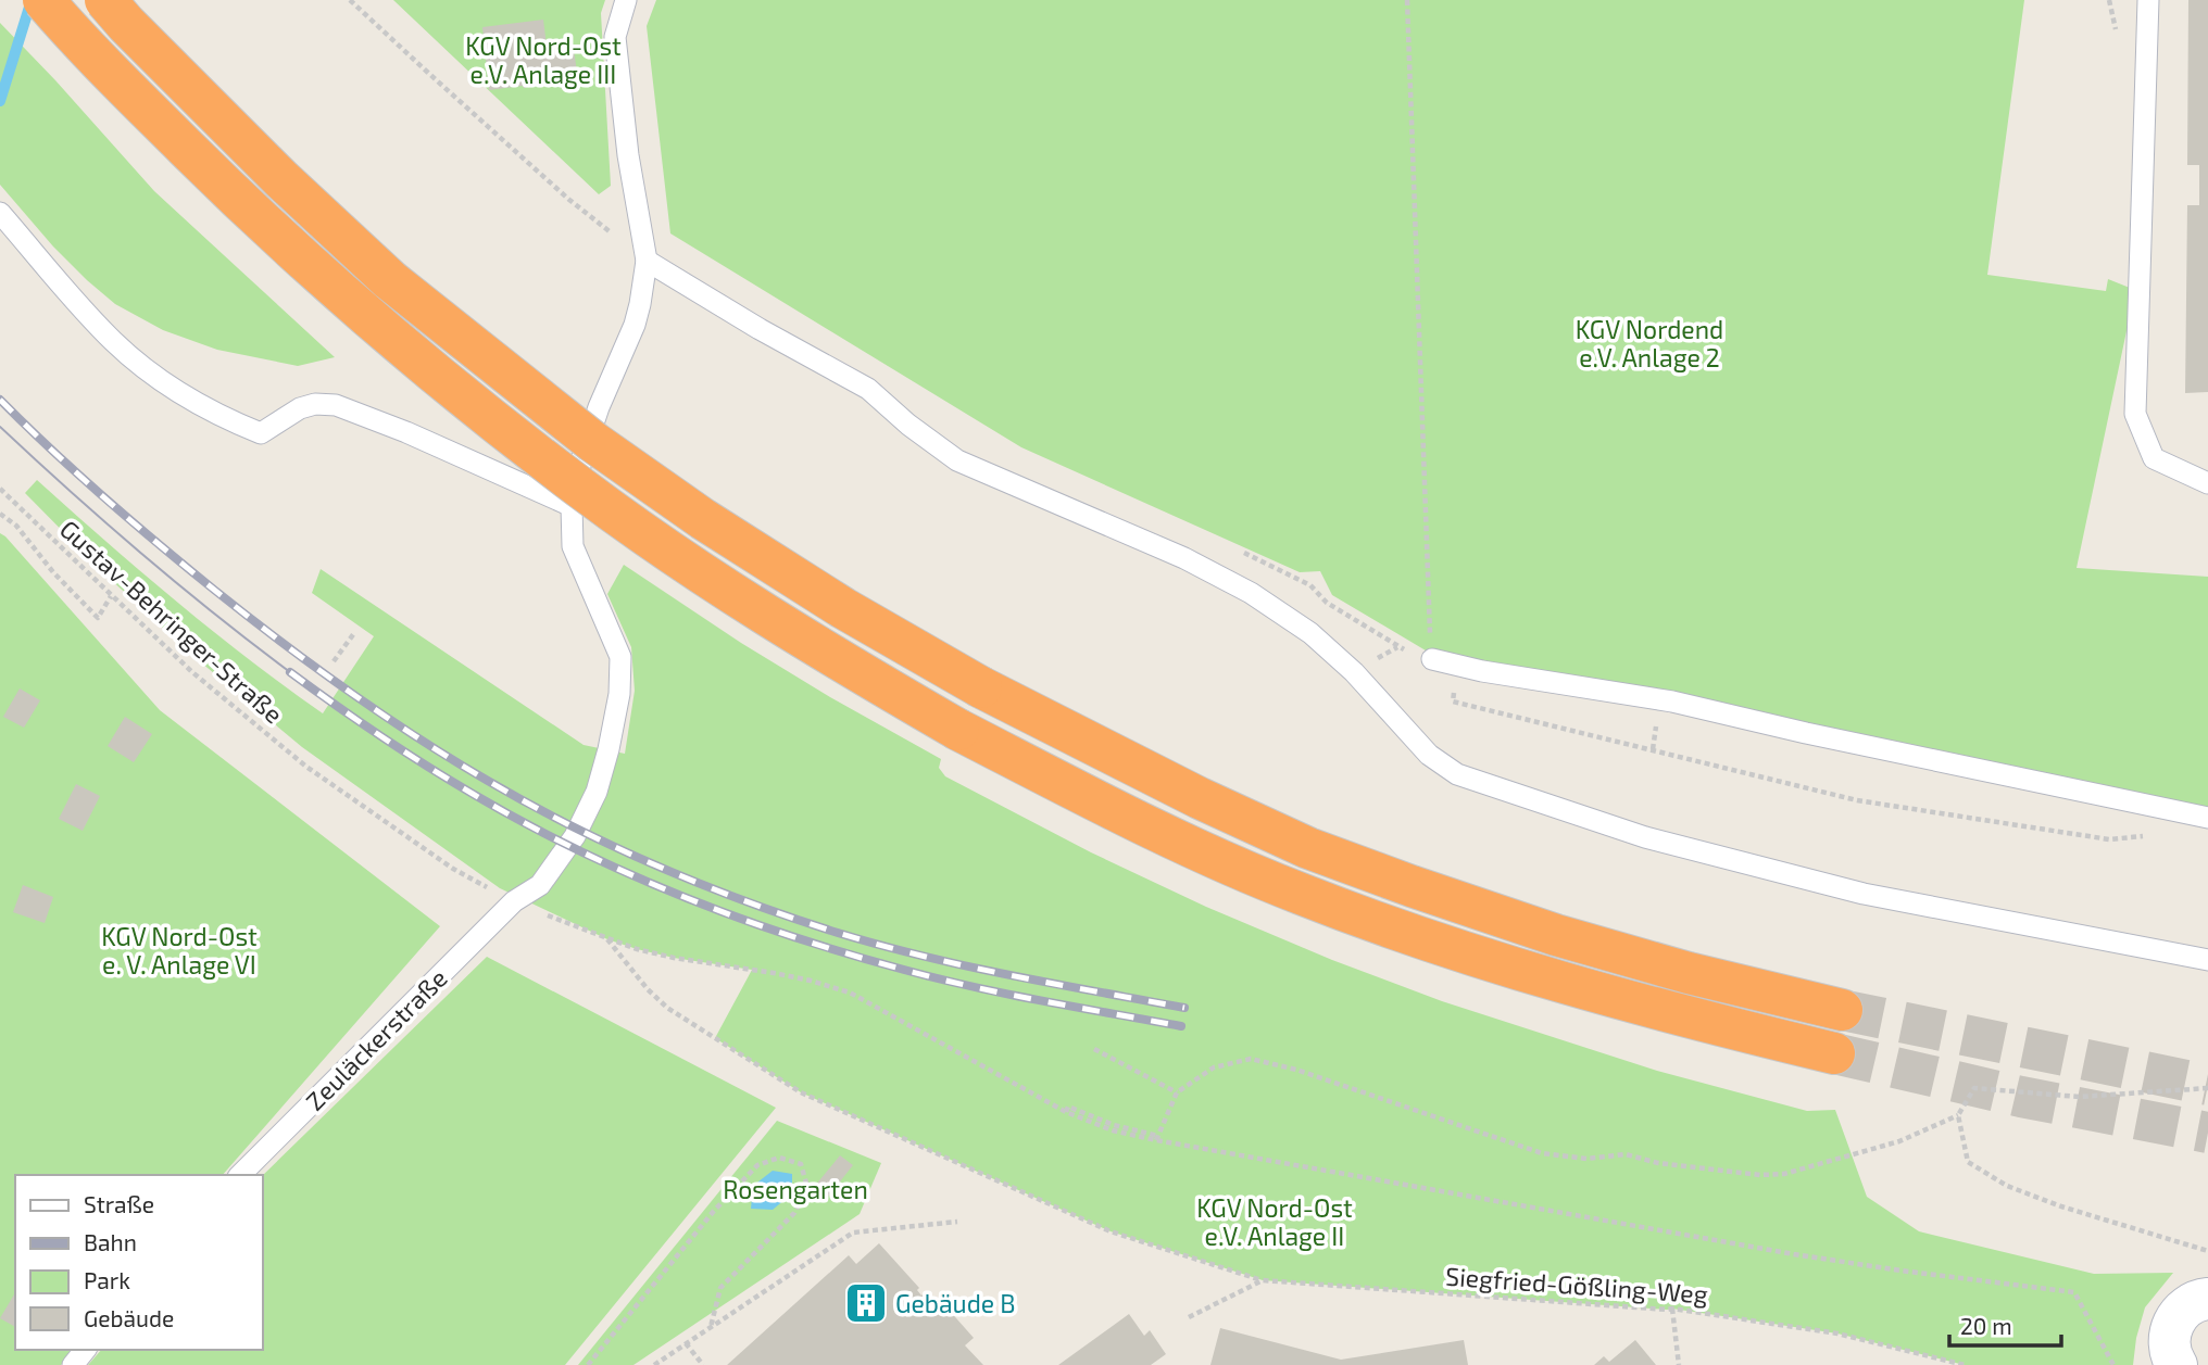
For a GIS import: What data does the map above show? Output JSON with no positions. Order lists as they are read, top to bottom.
{
  "streets": {
    "lane": ["Zeuläckerstraße"],
    "path": ["Gustav-Behringer-Straße", "Siegfried-Gößling-Weg"]
  },
  "crossings": [
    ["Gustav-Behringer-Straße", "Zeuläckerstraße"]
  ],
  "parks": [
    "KGV Nord-Ost e.V. Anlage III",
    "KGV Nordend e.V. Anlage 2",
    "KGV Nord-Ost e. V. Anlage VI",
    "Rosengarten",
    "KGV Nord-Ost e.V. Anlage II"
  ],
  "places": {
    "building": ["Gebäude B"]
  },
  "legend": [
    "Straße",
    "Bahn",
    "Park",
    "Gebäude"
  ],
  "scale_bar": "20 m"
}
